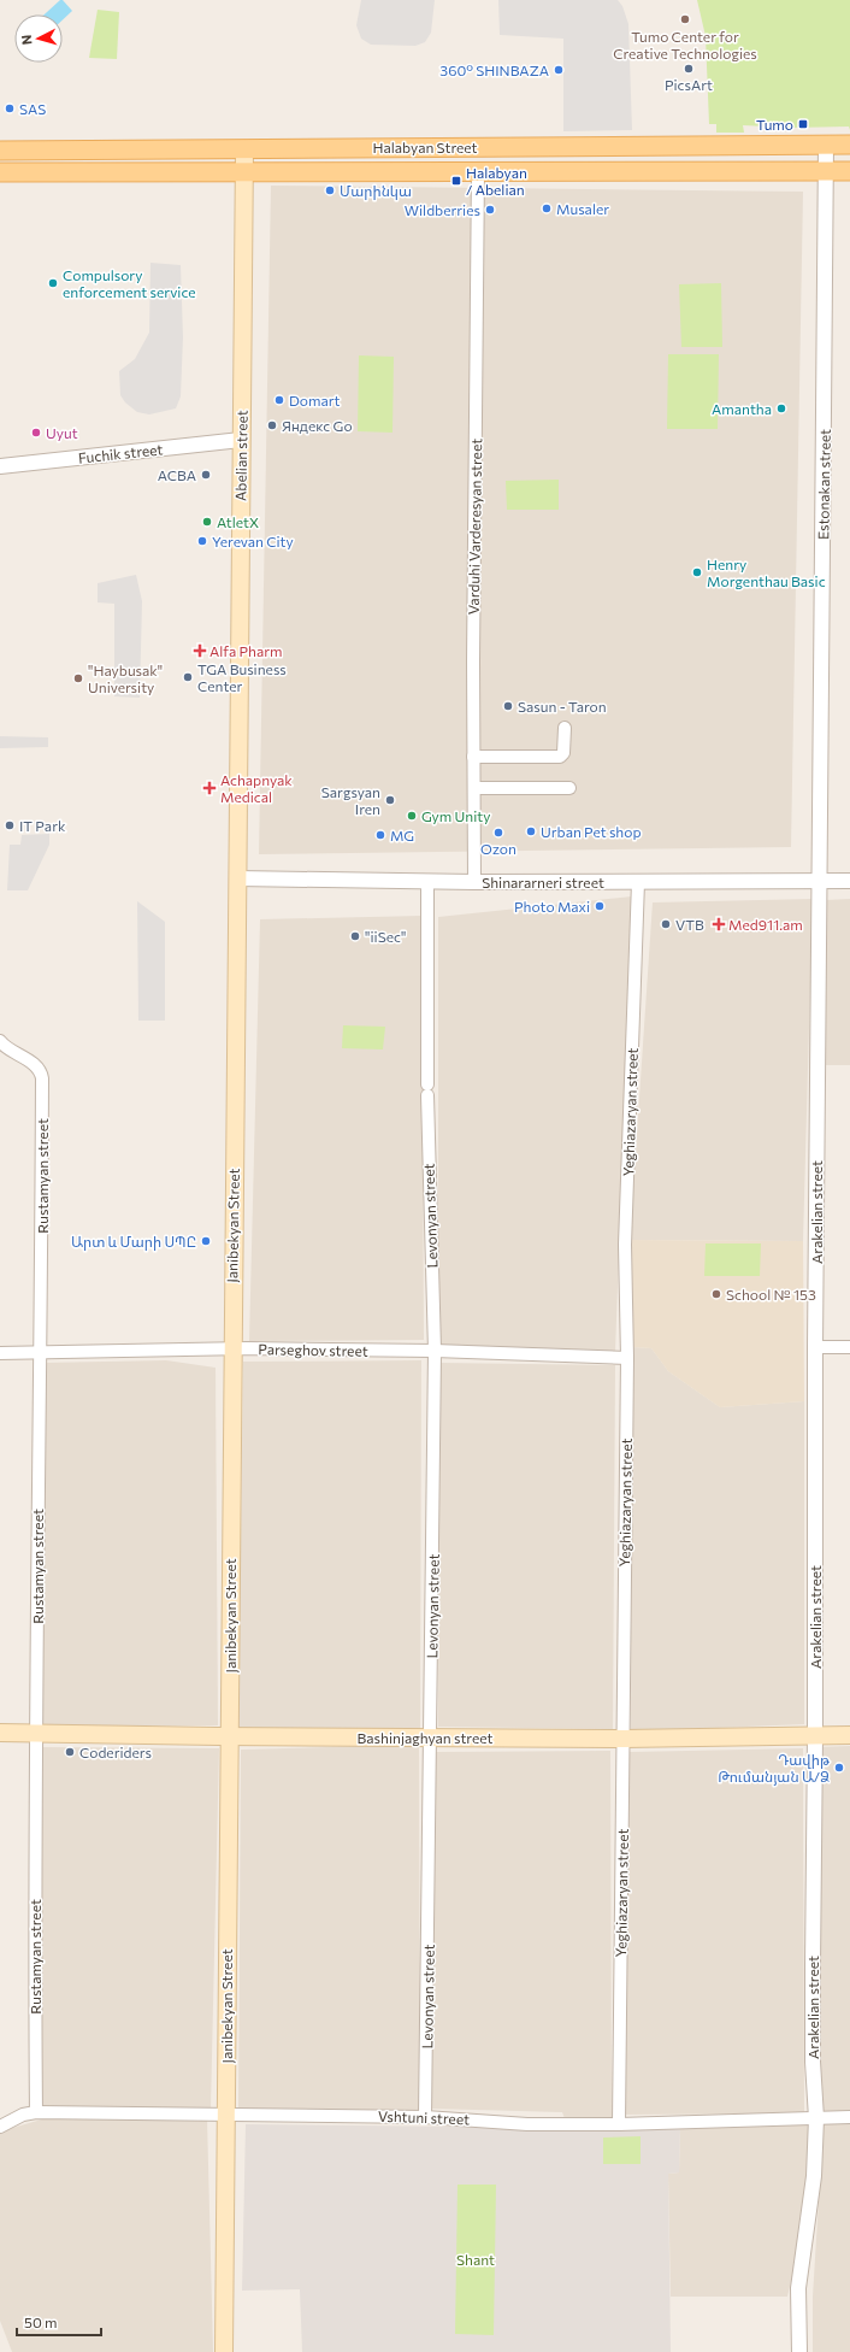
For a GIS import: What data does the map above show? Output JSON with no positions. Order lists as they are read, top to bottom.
{
  "streets": {
    "main road": [
      "Halabyan Street",
      "Abelian street",
      "Janibekyan Street",
      "Bashinjaghyan street"
    ],
    "street": [
      "Fuchik street",
      "Estonakan street",
      "Varduhi Varderesyan street",
      "Shinararneri street",
      "Yeghiazaryan street",
      "Rustamyan street",
      "Arakelian street",
      "Levonyan street",
      "Parseghov street",
      "Vshtuni street"
    ]
  },
  "crossings": [
    ["Halabyan Street", "Abelian street"],
    ["Halabyan Street", "Estonakan street"],
    ["Halabyan Street", "Varduhi Varderesyan street"],
    ["Fuchik street", "Abelian street"],
    ["Abelian street", "Shinararneri street"],
    ["Abelian street", "Janibekyan Street"],
    ["Estonakan street", "Shinararneri street"],
    ["Estonakan street", "Arakelian street"],
    ["Varduhi Varderesyan street", "Shinararneri street"],
    ["Shinararneri street", "Yeghiazaryan street"],
    ["Shinararneri street", "Arakelian street"],
    ["Shinararneri street", "Levonyan street"],
    ["Shinararneri street", "Janibekyan Street"],
    ["Yeghiazaryan street", "Parseghov street"],
    ["Yeghiazaryan street", "Bashinjaghyan street"],
    ["Yeghiazaryan street", "Vshtuni street"],
    ["Rustamyan street", "Parseghov street"],
    ["Rustamyan street", "Bashinjaghyan street"],
    ["Rustamyan street", "Vshtuni street"],
    ["Arakelian street", "Bashinjaghyan street"],
    ["Arakelian street", "Vshtuni street"],
    ["Levonyan street", "Parseghov street"],
    ["Levonyan street", "Bashinjaghyan street"],
    ["Levonyan street", "Vshtuni street"],
    ["Janibekyan Street", "Parseghov street"],
    ["Janibekyan Street", "Bashinjaghyan street"],
    ["Janibekyan Street", "Vshtuni street"]
  ],
  "parks": ["Shant"],
  "places": {
    "other": [
      "Tumo Center for Creative Technologies",
      "PicsArt",
      "360° SHINBAZA",
      "SAS",
      "Մարինկա",
      "Musaler",
      "Wildberries",
      "Compulsory enforcement service",
      "Domart",
      "Amantha",
      "Яндекс Go",
      "Uyut",
      "ACBA",
      "AtletX",
      "Yerevan City",
      "Henry Morgenthau Basic",
      "TGA Business Center",
      "\"Haybusak\" University",
      "Sasun - Taron",
      "Sargsyan Iren",
      "Gym Unity",
      "IT Park",
      "Urban Pet shop",
      "Ozon",
      "MG",
      "Photo Maxi",
      "VTB",
      "\"iiSec\"",
      "Արտ և Մարի ՍՊԸ",
      "School № 153",
      "Coderiders",
      "Դավիթ Թումանյան Ա/Ձ"
    ],
    "transit": ["Tumo", "Halabyan / Abelian"],
    "health": ["Alfa Pharm", "Achapnyak Medical", "Med911.am"]
  },
  "scale_bar": "50 m",
  "north": "left"
}
